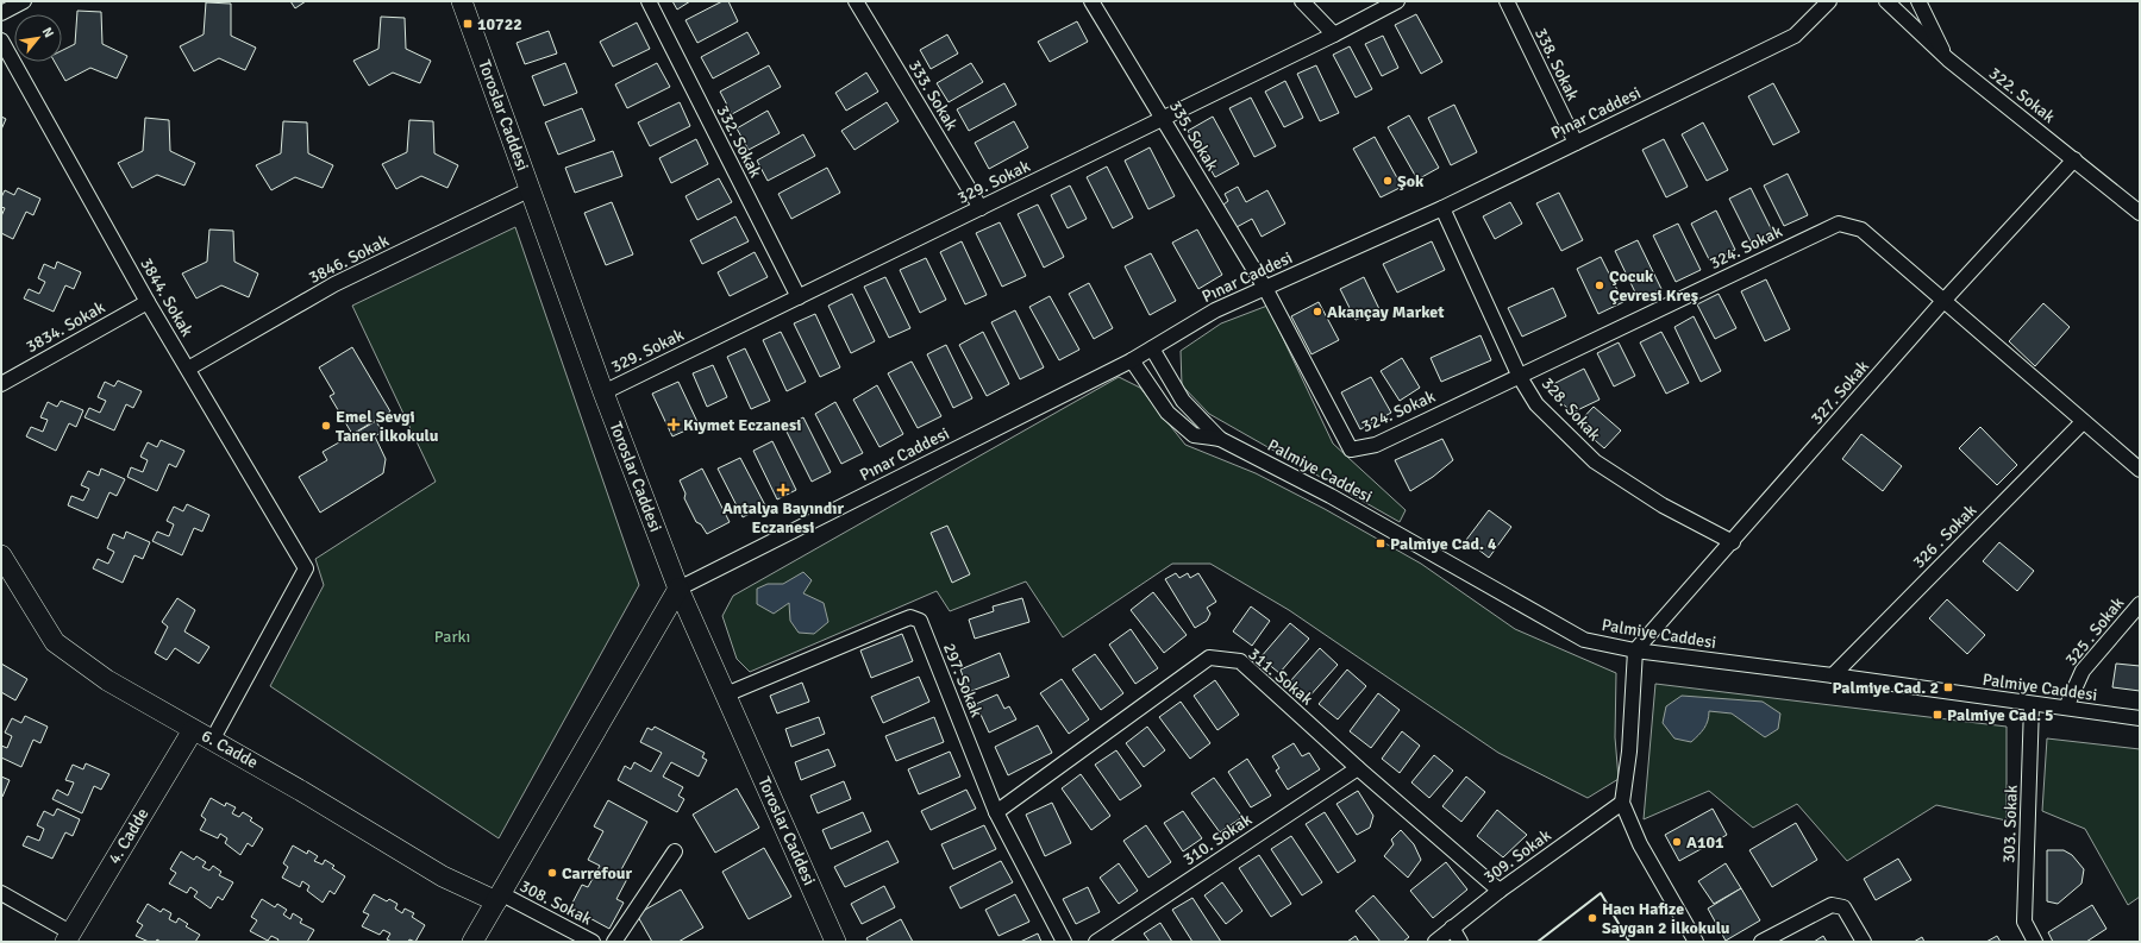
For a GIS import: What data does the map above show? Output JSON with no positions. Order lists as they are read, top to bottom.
{
  "streets": {
    "main road": ["Toroslar Caddesi", "6. Cadde", "4. Cadde"],
    "street": [
      "338. Sokak",
      "333. Sokak",
      "322. Sokak",
      "Pınar Caddesi",
      "335. Sokak",
      "332. Sokak",
      "329. Sokak",
      "324. Sokak",
      "3846. Sokak",
      "3844. Sokak",
      "3834. Sokak",
      "327. Sokak",
      "328. Sokak",
      "Palmiye Caddesi",
      "326 . Sokak",
      "325 . Sokak",
      "311. Sokak",
      "297. Sokak",
      "303. Sokak",
      "310. Sokak",
      "309. Sokak",
      "308. Sokak"
    ]
  },
  "crossings": [
    ["338. Sokak", "Pınar Caddesi"],
    ["333. Sokak", "329. Sokak"],
    ["322. Sokak", "327. Sokak"],
    ["Pınar Caddesi", "Toroslar Caddesi"],
    ["Pınar Caddesi", "335. Sokak"],
    ["Pınar Caddesi", "324. Sokak"],
    ["Pınar Caddesi", "328. Sokak"],
    ["Pınar Caddesi", "Palmiye Caddesi"],
    ["Toroslar Caddesi", "329. Sokak"],
    ["Toroslar Caddesi", "3846. Sokak"],
    ["Toroslar Caddesi", "297. Sokak"],
    ["335. Sokak", "329. Sokak"],
    ["335. Sokak", "324. Sokak"],
    ["332. Sokak", "329. Sokak"],
    ["324. Sokak", "327. Sokak"],
    ["324. Sokak", "328. Sokak"],
    ["324. Sokak", "326 . Sokak"],
    ["3846. Sokak", "3844. Sokak"],
    ["3844. Sokak", "3834. Sokak"],
    ["3844. Sokak", "6. Cadde"],
    ["327. Sokak", "328. Sokak"],
    ["327. Sokak", "Palmiye Caddesi"],
    ["Palmiye Caddesi", "326 . Sokak"],
    ["Palmiye Caddesi", "325 . Sokak"],
    ["Palmiye Caddesi", "303. Sokak"],
    ["311. Sokak", "297. Sokak"],
    ["311. Sokak", "310. Sokak"],
    ["311. Sokak", "309. Sokak"],
    ["6. Cadde", "4. Cadde"],
    ["6. Cadde", "308. Sokak"]
  ],
  "parks": ["Parkı"],
  "places": {
    "transit": [
      "10722",
      "Palmiye Cad. 4",
      "Palmiye Cad. 2",
      "Palmiye Cad. 5"
    ],
    "other": [
      "Şok",
      "Çocuk Çevresi Kreş",
      "Akançay Market",
      "Emel Sevgi Taner İlkokulu",
      "A101",
      "Carrefour",
      "Hacı Hafize Saygan 2 İlkokulu"
    ],
    "health": ["Kıymet Eczanesi", "Antalya Bayındır Eczanesi"]
  },
  "north": "top right"
}
